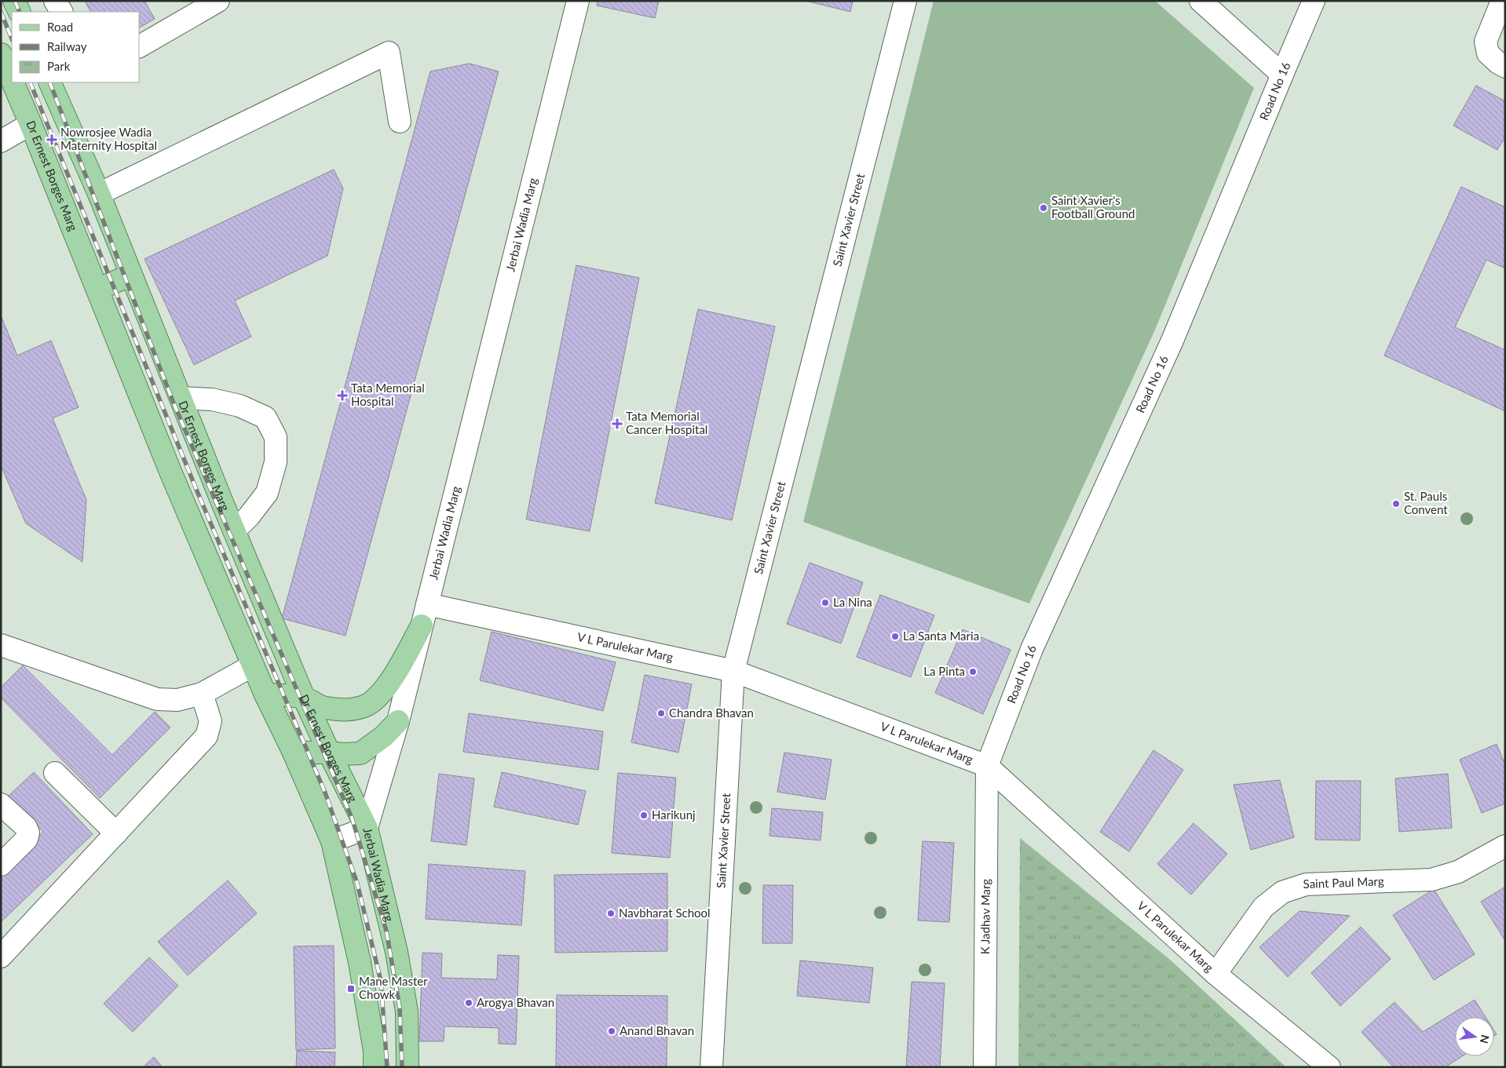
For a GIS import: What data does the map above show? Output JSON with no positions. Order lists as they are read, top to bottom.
{
  "streets": {
    "main road": ["Dr Ernest Borges Marg", "Jerbai Wadia Marg"],
    "street": [
      "Road No 16",
      "Saint Xavier Street",
      "V L Parulekar Marg",
      "Saint Paul Marg",
      "K Jadhav Marg"
    ]
  },
  "crossings": [
    ["Road No 16", "V L Parulekar Marg"],
    ["Road No 16", "K Jadhav Marg"],
    ["Dr Ernest Borges Marg", "Jerbai Wadia Marg"],
    ["Saint Xavier Street", "V L Parulekar Marg"],
    ["Jerbai Wadia Marg", "V L Parulekar Marg"],
    ["V L Parulekar Marg", "Saint Paul Marg"],
    ["V L Parulekar Marg", "K Jadhav Marg"]
  ],
  "places": {
    "health": ["Nowrosjee Wadia Maternity Hospital", "Tata Memorial Hospital", "Tata Memorial Cancer Hospital"],
    "other": [
      "Saint Xavier's Football Ground",
      "St. Pauls Convent",
      "La Nina",
      "La Santa Maria",
      "La Pinta",
      "Chandra Bhavan",
      "Harikunj",
      "Navbharat School",
      "Arogya Bhavan",
      "Anand Bhavan"
    ],
    "transit": ["Mane Master Chowk"]
  },
  "legend": ["Road", "Railway", "Park"],
  "north": "right"
}
